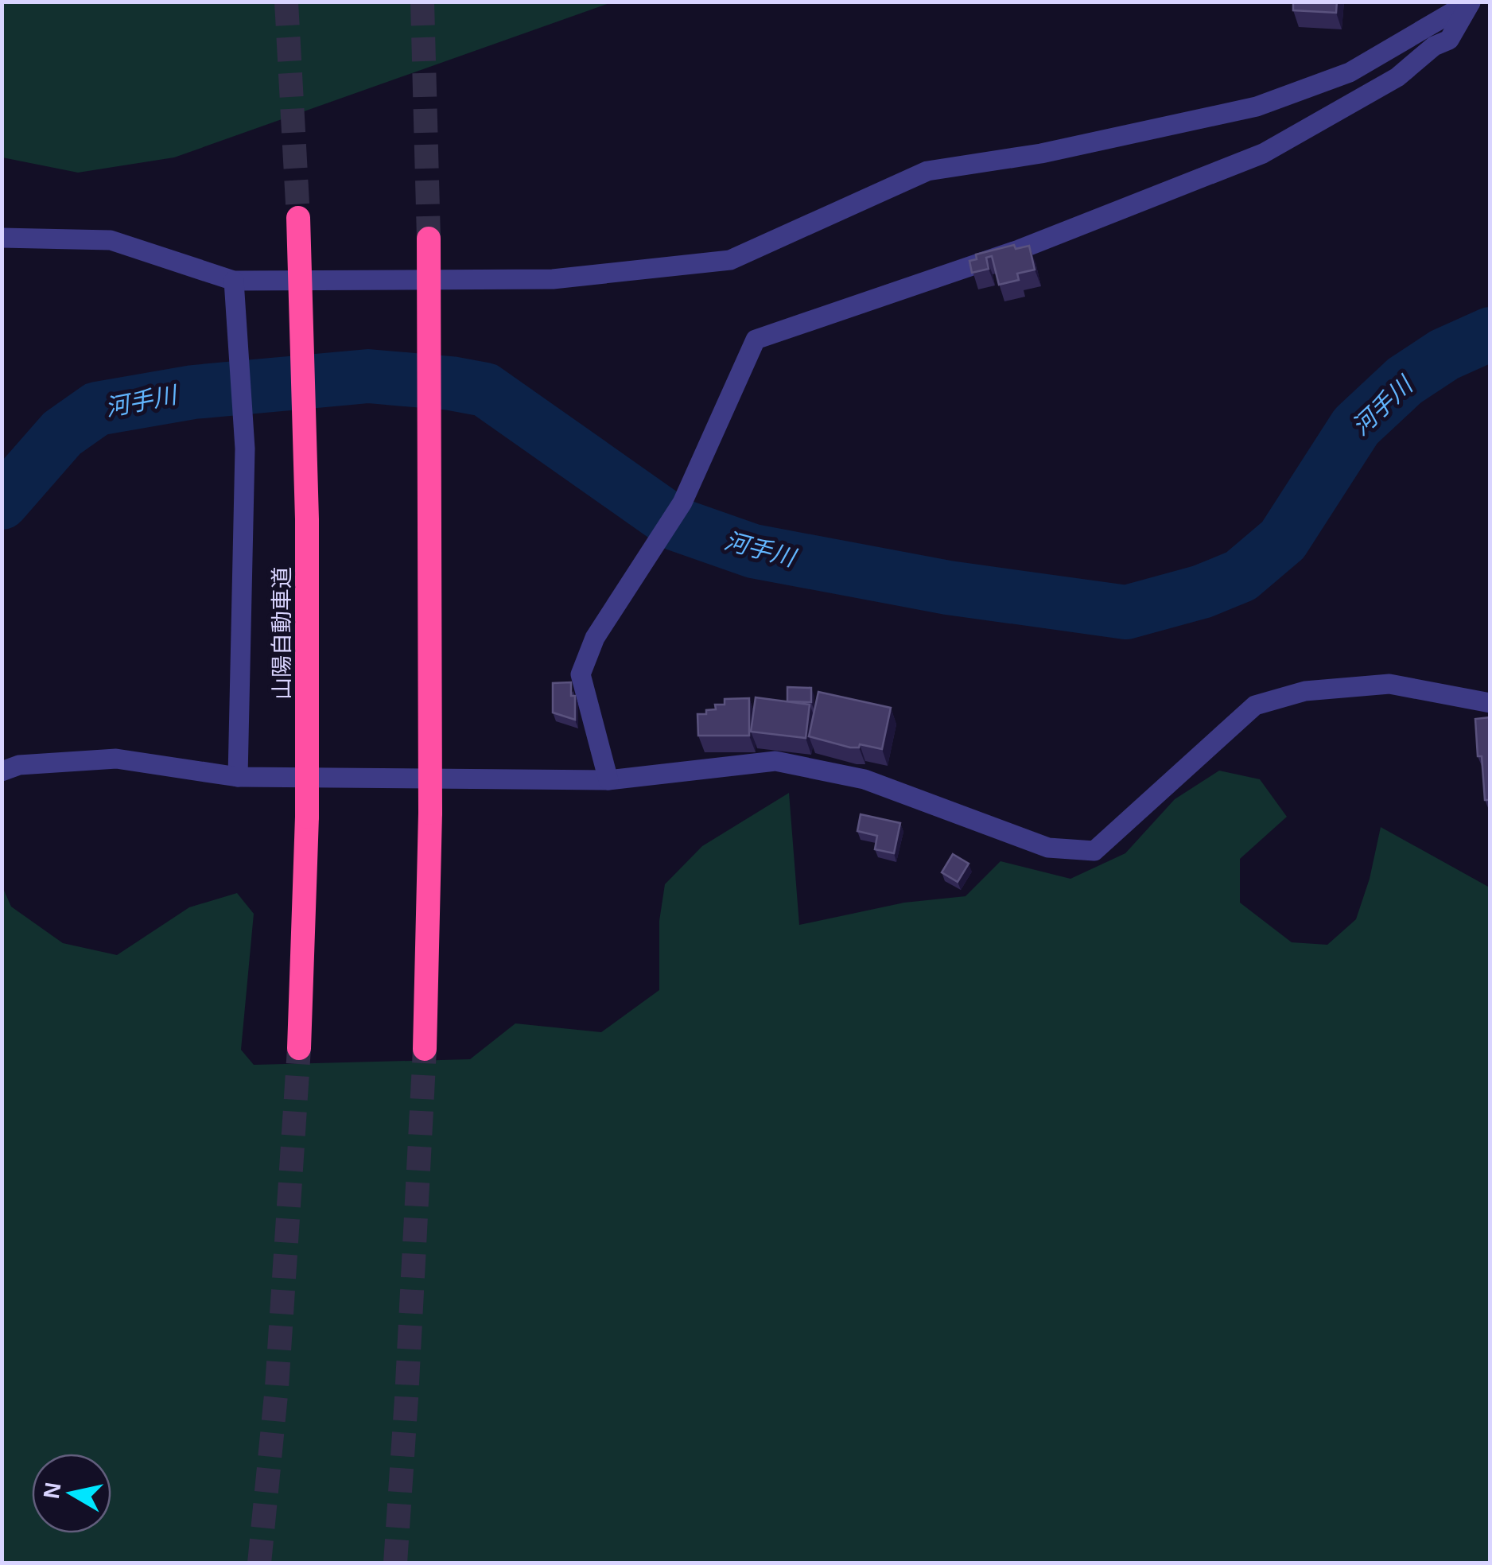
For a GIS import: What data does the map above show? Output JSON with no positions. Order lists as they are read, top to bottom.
{
  "streets": {
    "highway": ["山陽自動車道"]
  },
  "water": ["河手川"],
  "north": "left"
}
